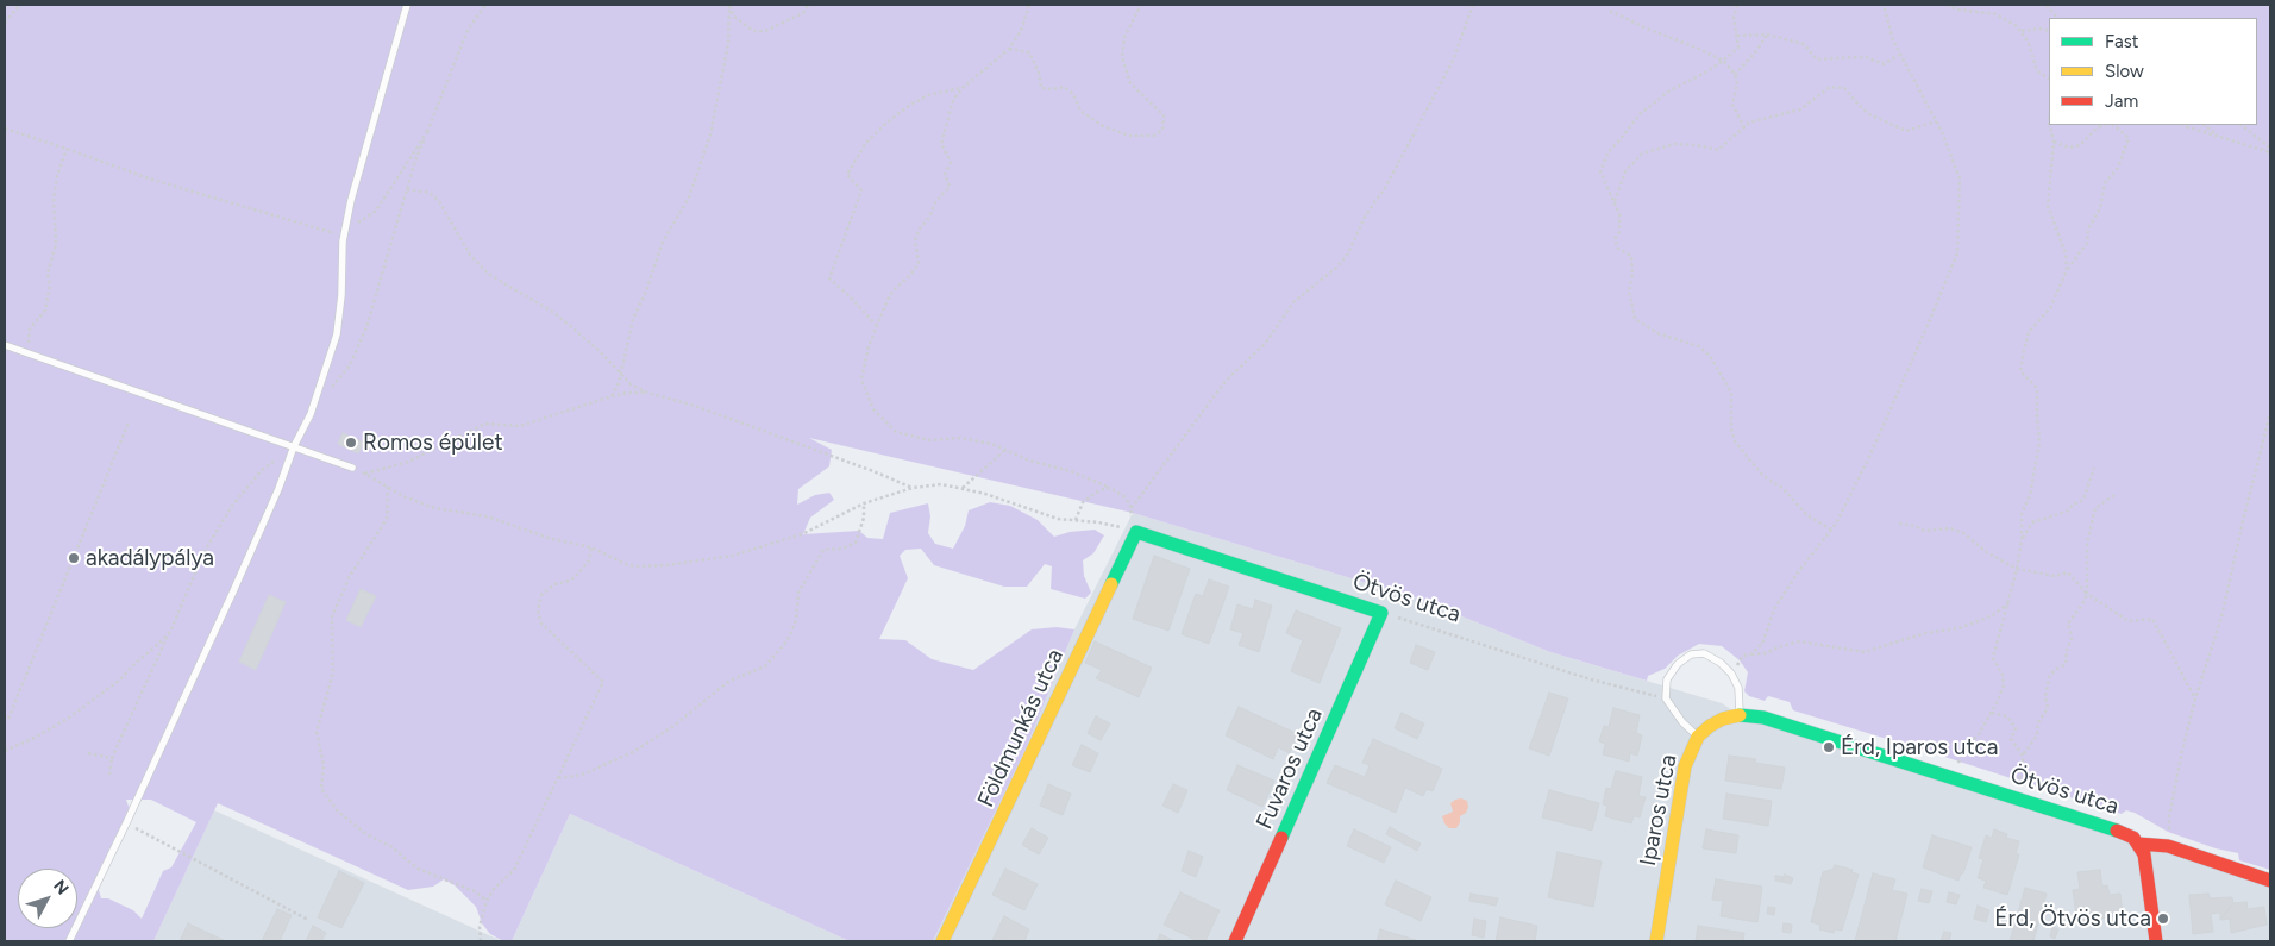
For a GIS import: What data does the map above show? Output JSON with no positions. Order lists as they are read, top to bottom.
{
  "streets": {
    "street": [
      "Ötvös utca",
      "Földmunkás utca",
      "Fuvaros utca",
      "Iparos utca"
    ]
  },
  "crossings": [
    ["Ötvös utca", "Földmunkás utca"],
    ["Ötvös utca", "Fuvaros utca"],
    ["Ötvös utca", "Iparos utca"]
  ],
  "places": [
    "Romos épület",
    "akadálypálya",
    "Érd, Iparos utca",
    "Érd, Ötvös utca"
  ],
  "legend": ["Fast", "Slow", "Jam"],
  "north": "top right"
}
